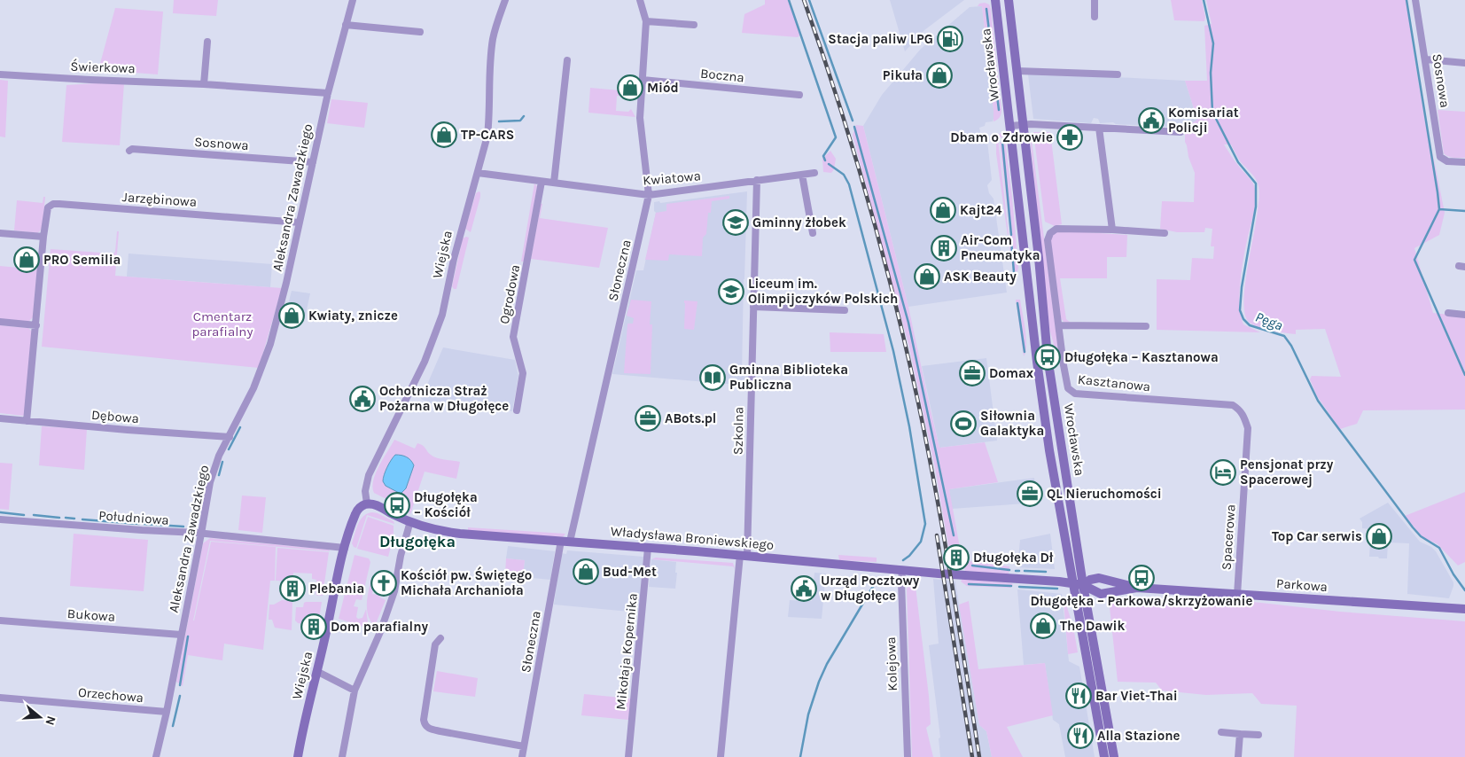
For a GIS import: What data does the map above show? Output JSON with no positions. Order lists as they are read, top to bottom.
{
  "streets": {
    "main road": [
      "Wrocławska",
      "Wiejska",
      "Władysława Broniewskiego",
      "Parkowa"
    ],
    "street": [
      "Świerkowa",
      "Boczna",
      "Sosnowa",
      "Kwiatowa",
      "Aleksandra Zawadzkiego",
      "Jarzębinowa",
      "Słoneczna",
      "Ogrodowa",
      "Kasztanowa",
      "Dębowa",
      "Szkolna",
      "Południowa",
      "Spacerowa",
      "Bukowa",
      "Mikołaja Kopernika",
      "Kolejowa",
      "Orzechowa"
    ]
  },
  "crossings": [
    ["Wrocławska", "Władysława Broniewskiego"],
    ["Wrocławska", "Parkowa"],
    ["Świerkowa", "Aleksandra Zawadzkiego"],
    ["Boczna", "Słoneczna"],
    ["Sosnowa", "Aleksandra Zawadzkiego"],
    ["Kwiatowa", "Wiejska"],
    ["Kwiatowa", "Słoneczna"],
    ["Kwiatowa", "Ogrodowa"],
    ["Kwiatowa", "Szkolna"],
    ["Aleksandra Zawadzkiego", "Jarzębinowa"],
    ["Aleksandra Zawadzkiego", "Dębowa"],
    ["Aleksandra Zawadzkiego", "Południowa"],
    ["Aleksandra Zawadzkiego", "Bukowa"],
    ["Aleksandra Zawadzkiego", "Orzechowa"],
    ["Jarzębinowa", "Dębowa"],
    ["Wiejska", "Południowa"],
    ["Wiejska", "Władysława Broniewskiego"],
    ["Słoneczna", "Władysława Broniewskiego"],
    ["Kasztanowa", "Spacerowa"],
    ["Szkolna", "Władysława Broniewskiego"],
    ["Spacerowa", "Parkowa"],
    ["Władysława Broniewskiego", "Parkowa"],
    ["Władysława Broniewskiego", "Mikołaja Kopernika"],
    ["Władysława Broniewskiego", "Kolejowa"]
  ],
  "districts": ["Długołęka"],
  "water": ["Pęga"],
  "parks": ["Cmentarz parafialny"],
  "places": {
    "fuel station": ["Stacja paliw LPG"],
    "shop": [
      "Pikuła",
      "Miód",
      "TP-CARS",
      "Kajt24",
      "PRO Semilia",
      "ASK Beauty",
      "Kwiaty, znicze",
      "Top Car serwis",
      "Bud-Met",
      "The Dawik"
    ],
    "public building": ["Komisariat Policji", "Ochotnicza Straż Pożarna w Długołęce", "Urząd Pocztowy w Długołęce"],
    "pharmacy": ["Dbam o Zdrowie"],
    "school or university": ["Gminny żłobek", "Liceum im. Olimpijczyków Polskich"],
    "building": [
      "Air-Com Pneumatyka",
      "Długołęka Dł",
      "Plebania",
      "Dom parafialny"
    ],
    "bus stop": ["Długołęka – Kasztanowa", "Długołęka – Kościół", "Długołęka – Parkowa/skrzyżowanie"],
    "office": ["Domax", "ABots.pl", "QL Nieruchomości"],
    "library": ["Gminna Biblioteka Publiczna"],
    "sports": ["Siłownia Galaktyka"],
    "hotel": ["Pensjonat przy Spacerowej"],
    "church": ["Kościół pw. Świętego Michała Archanioła"],
    "restaurant": ["Bar Viet-Thai", "Alla Stazione"]
  },
  "north": "right"
}
